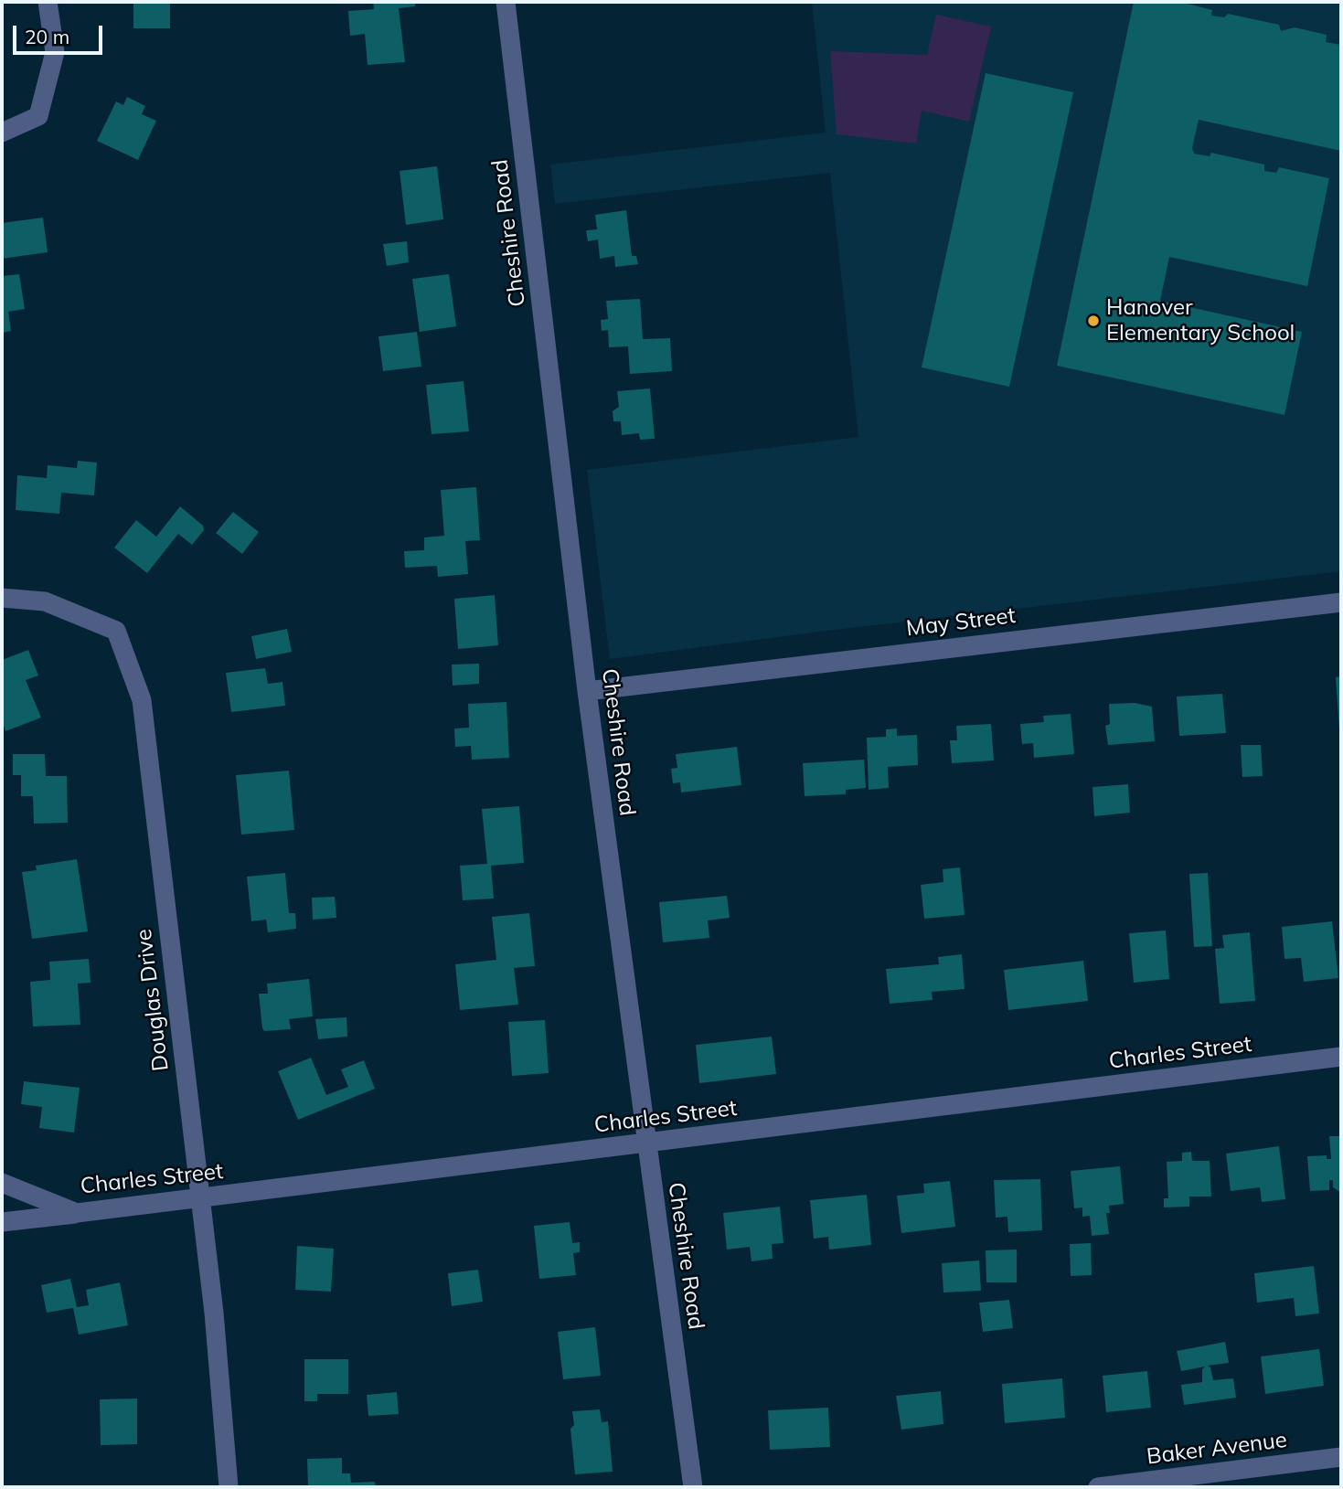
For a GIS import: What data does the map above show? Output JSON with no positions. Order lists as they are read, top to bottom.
{
  "streets": {
    "street": [
      "Cheshire Road",
      "May Street",
      "Douglas Drive",
      "Charles Street",
      "Baker Avenue"
    ]
  },
  "crossings": [
    ["Cheshire Road", "May Street"],
    ["Cheshire Road", "Charles Street"],
    ["Douglas Drive", "Charles Street"]
  ],
  "places": ["Hanover Elementary School"],
  "scale_bar": "20 m"
}
